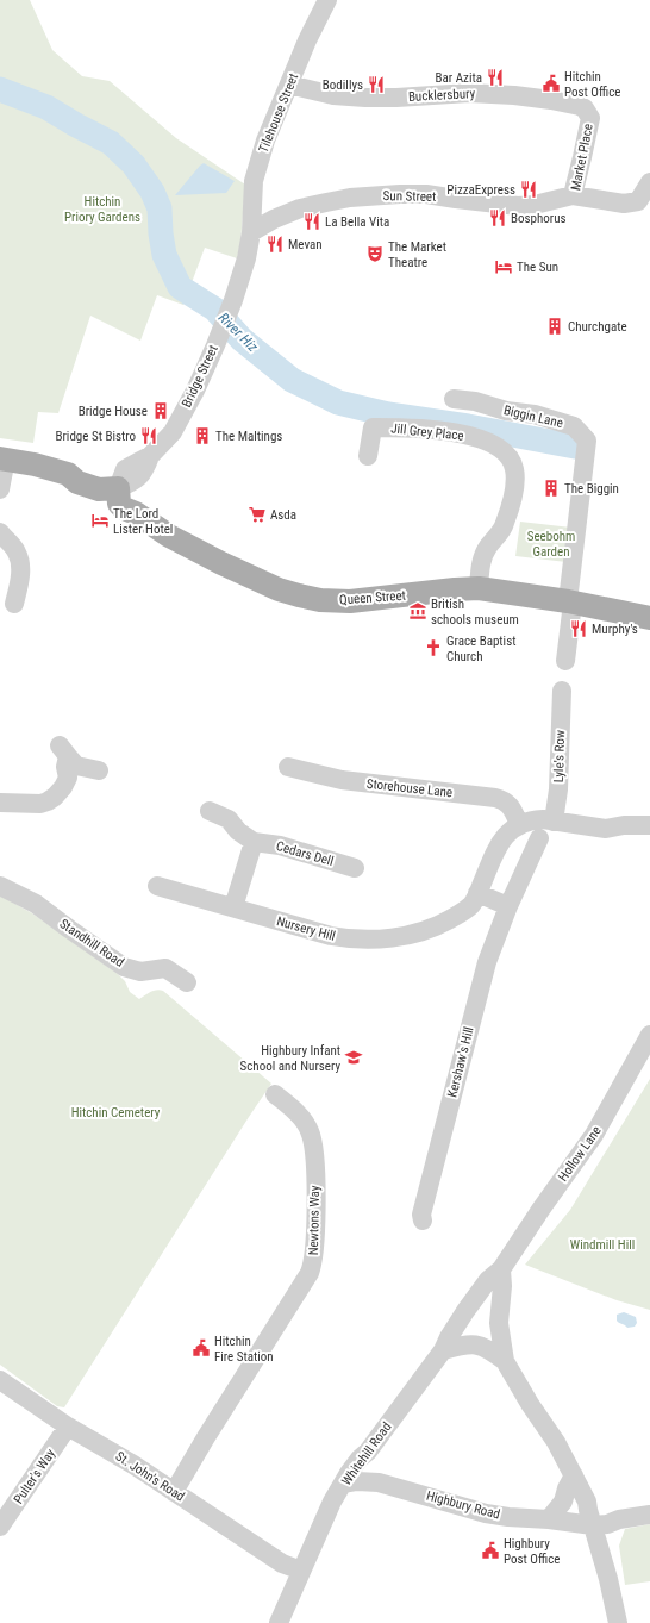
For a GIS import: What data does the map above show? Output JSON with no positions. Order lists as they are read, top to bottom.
{
  "streets": {
    "main road": ["Queen Street"],
    "street": [
      "Bucklersbury",
      "Tilehouse Street",
      "Market Place",
      "Sun Street",
      "Bridge Street",
      "Biggin Lane",
      "Jill Grey Place",
      "Lyle's Row",
      "Storehouse Lane",
      "Cedars Dell",
      "Nursery Hill",
      "Standhill Road",
      "Kershaw's Hill",
      "Hollow Lane",
      "Newtons Way",
      "Whitehill Road",
      "Pulter's Way",
      "St. John's Road",
      "Highbury Road"
    ]
  },
  "crossings": [
    ["Bucklersbury", "Tilehouse Street"],
    ["Bucklersbury", "Market Place"],
    ["Tilehouse Street", "Sun Street"],
    ["Tilehouse Street", "Bridge Street"],
    ["Market Place", "Sun Street"],
    ["Sun Street", "Bridge Street"],
    ["Bridge Street", "Queen Street"],
    ["Biggin Lane", "Queen Street"],
    ["Jill Grey Place", "Queen Street"],
    ["Storehouse Lane", "Nursery Hill"],
    ["Hollow Lane", "Whitehill Road"],
    ["Newtons Way", "St. John's Road"],
    ["Whitehill Road", "St. John's Road"],
    ["Whitehill Road", "Highbury Road"],
    ["Pulter's Way", "St. John's Road"]
  ],
  "water": ["River Hiz"],
  "parks": [
    "Hitchin Priory Gardens",
    "Seebohm Garden",
    "Hitchin Cemetery",
    "Windmill Hill"
  ],
  "places": {
    "restaurant": [
      "Bar Azita",
      "Bodillys",
      "PizzaExpress",
      "Bosphorus",
      "La Bella Vita",
      "Mevan",
      "Bridge St Bistro",
      "Murphy's"
    ],
    "public building": ["Hitchin Post Office", "Hitchin Fire Station", "Highbury Post Office"],
    "theatre": ["The Market Theatre"],
    "hotel": ["The Sun", "The Lord Lister Hotel"],
    "building": [
      "Churchgate",
      "Bridge House",
      "The Maltings",
      "The Biggin"
    ],
    "supermarket": ["Asda"],
    "museum": ["British schools museum"],
    "church": ["Grace Baptist Church"],
    "school or university": ["Highbury Infant School and Nursery"]
  }
}
